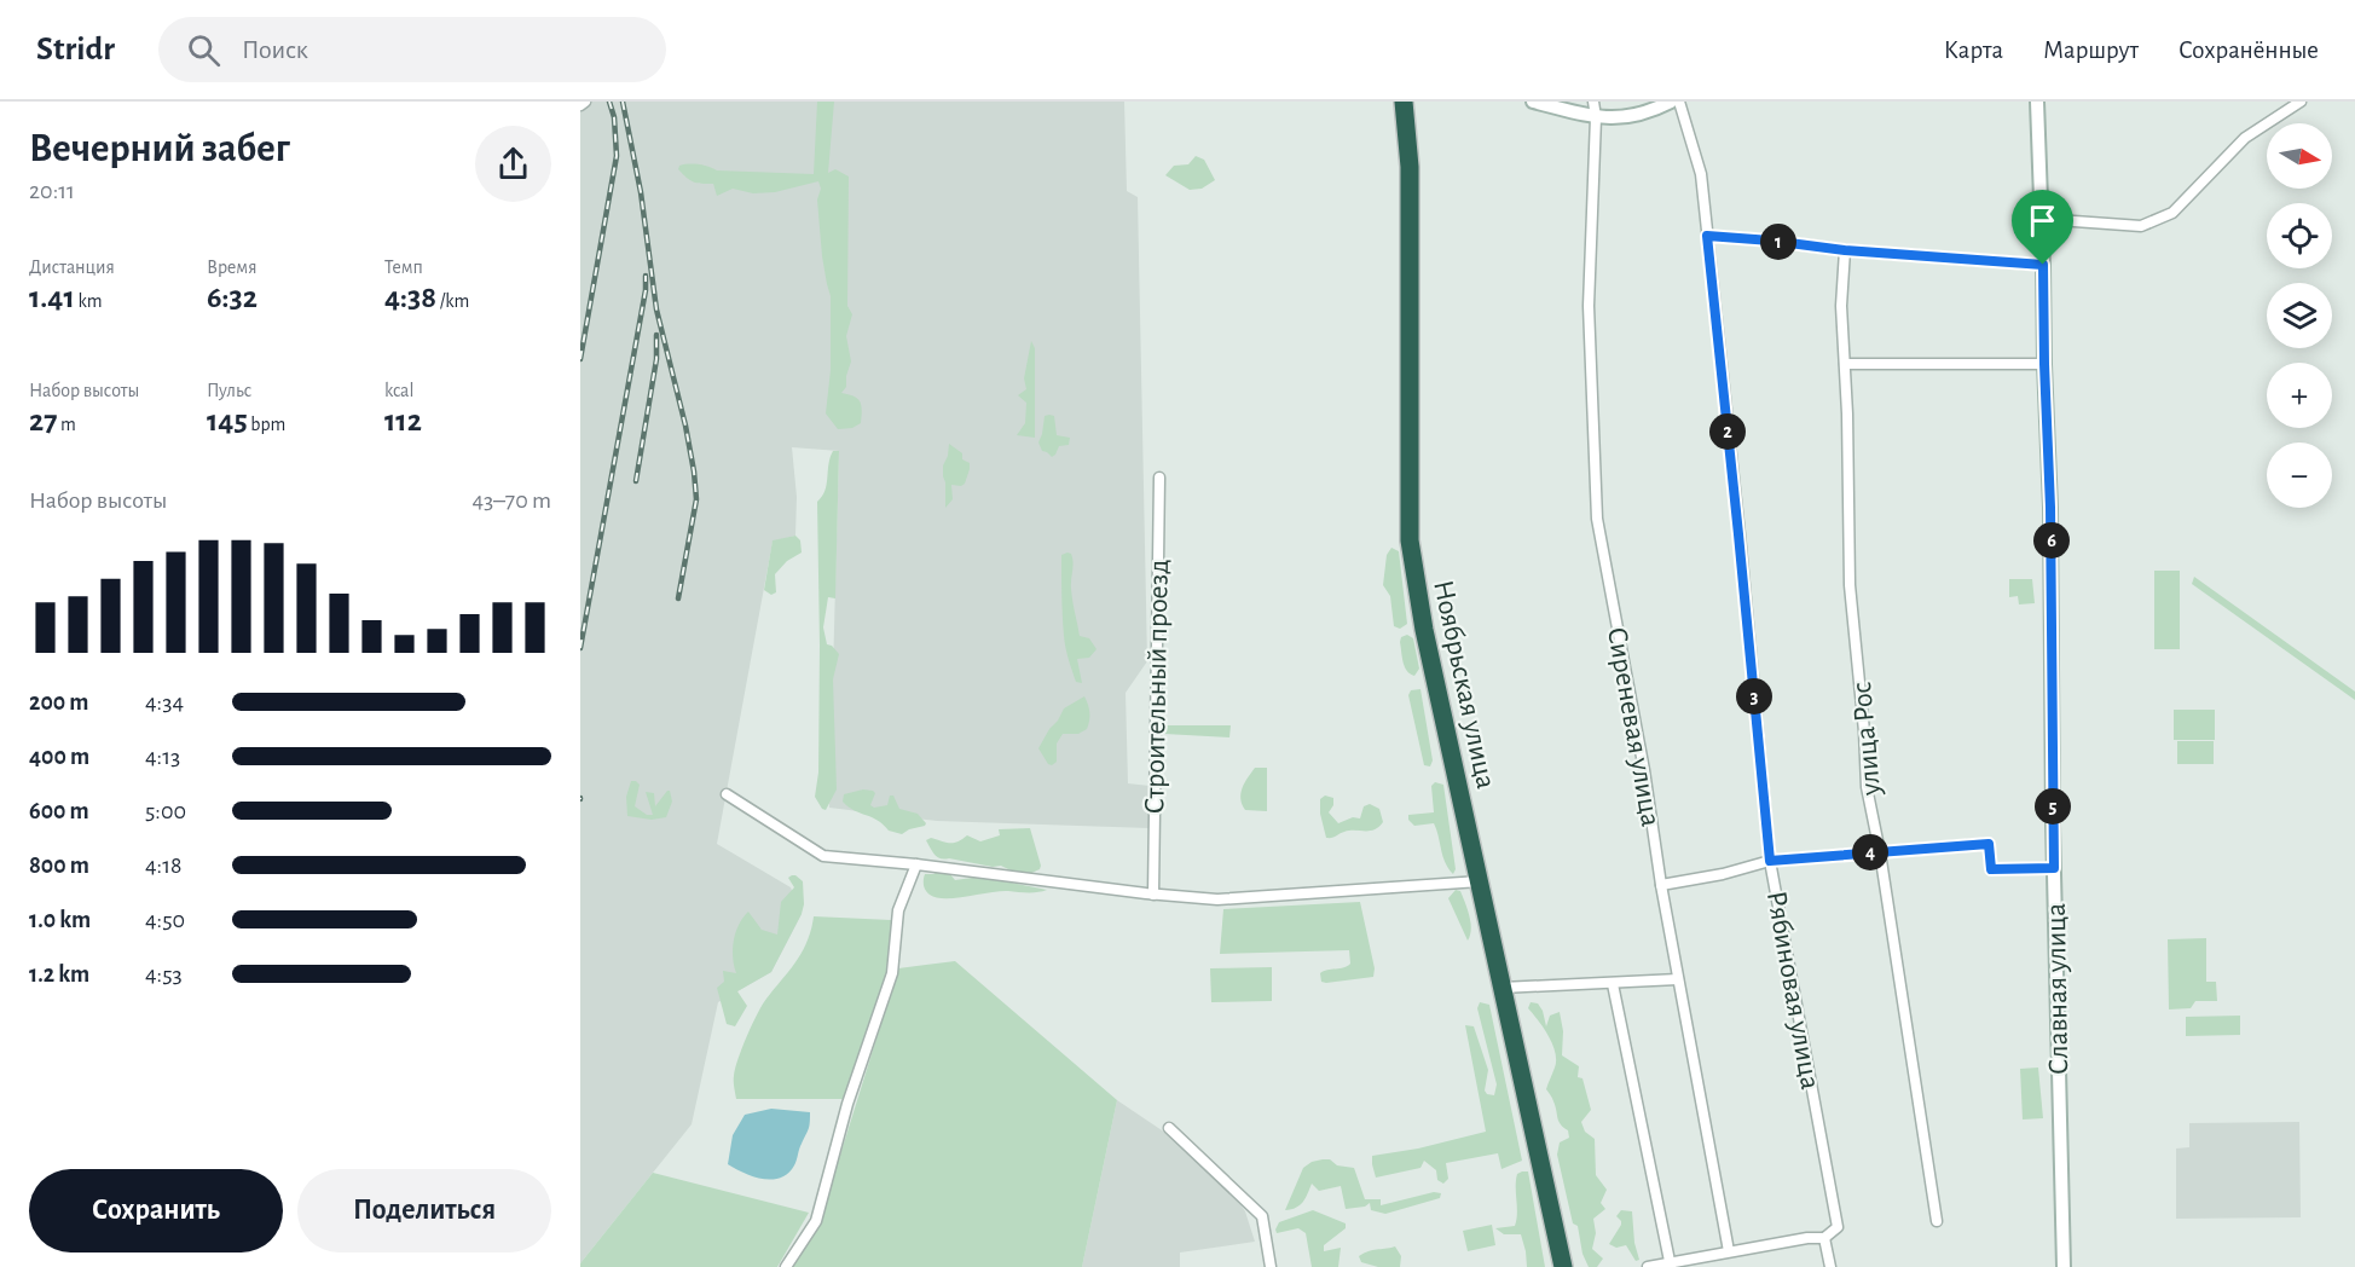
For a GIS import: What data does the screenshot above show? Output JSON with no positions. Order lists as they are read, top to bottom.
{
  "streets": {
    "highway": ["Ноябрьская улица"],
    "street": [
      "Строительный проезд",
      "Сиреневая улица",
      "улица Рос",
      "Славная улица",
      "Рябиновая улица"
    ]
  },
  "north": "right",
  "page": {
    "header": "Stridr",
    "search": "Поиск",
    "nav": ["Карта", "Маршрут", "Сохранённые"],
    "heading": ["Вечерний забег", "20:11"],
    "map_buttons": ["+", "−"],
    "pins": [
      "1",
      "2",
      "6",
      "3",
      "5",
      "4"
    ],
    "stats": [
      ["Дистанция", "1.41 km"],
      ["Время", "6:32"],
      ["Темп", "4:38 /km"],
      ["Набор высоты", "27 m"],
      ["Пульс", "145 bpm"],
      ["kcal", "112"]
    ],
    "chart": ["Набор высоты", "43–70 m"],
    "list": [
      {
        "name": "200 m",
        "note": "4:34"
      },
      {
        "name": "400 m",
        "note": "4:13"
      },
      {
        "name": "600 m",
        "note": "5:00"
      },
      {
        "name": "800 m",
        "note": "4:18"
      },
      {
        "name": "1.0 km",
        "note": "4:50"
      },
      {
        "name": "1.2 km",
        "note": "4:53"
      }
    ],
    "buttons": ["Сохранить", "Поделиться"]
  }
}
